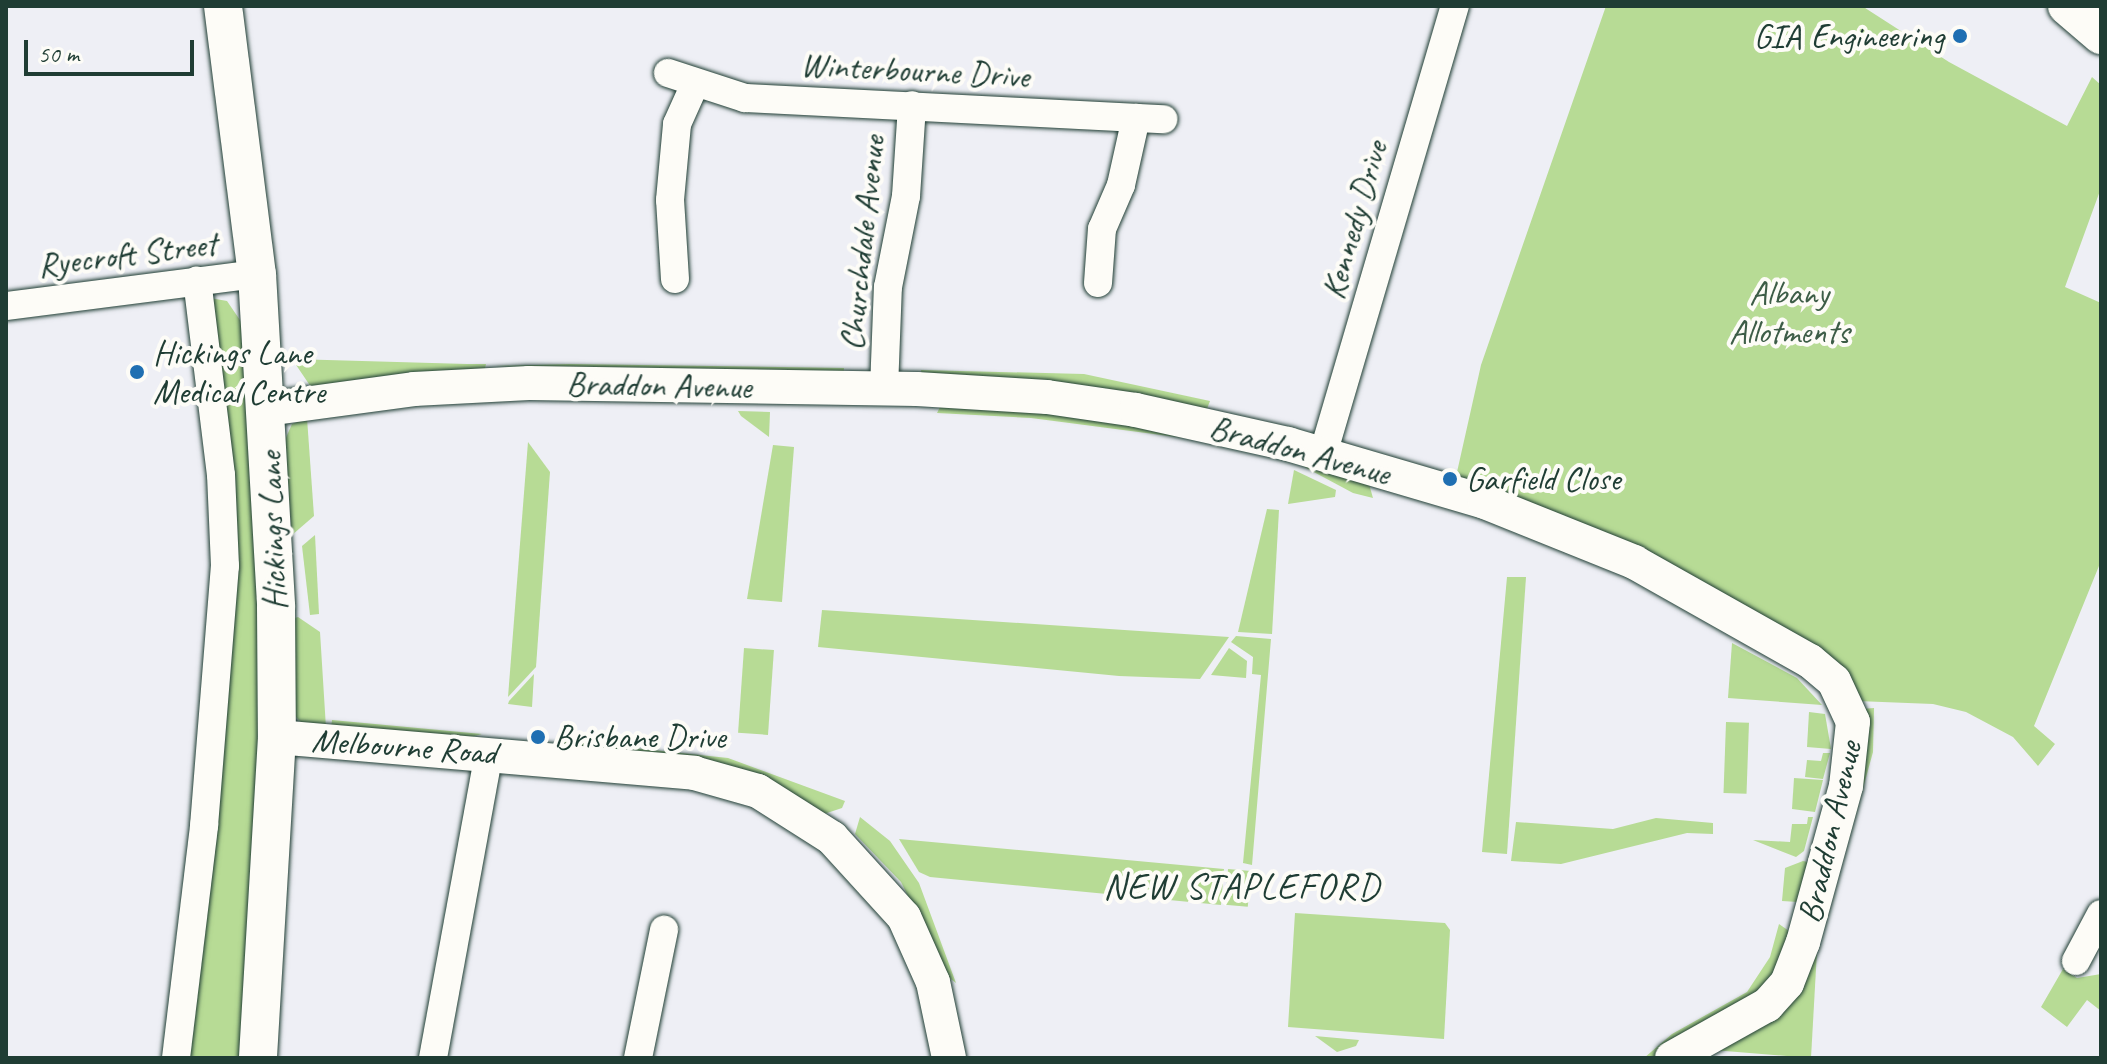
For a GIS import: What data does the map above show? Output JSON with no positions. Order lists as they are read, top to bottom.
{
  "streets": {
    "main road": ["Hickings Lane"],
    "street": [
      "Winterbourne Drive",
      "Kennedy Drive",
      "Churchdale Avenue",
      "Ryecroft Street",
      "Braddon Avenue",
      "Melbourne Road"
    ]
  },
  "crossings": [
    ["Winterbourne Drive", "Churchdale Avenue"],
    ["Kennedy Drive", "Braddon Avenue"],
    ["Churchdale Avenue", "Braddon Avenue"],
    ["Ryecroft Street", "Hickings Lane"],
    ["Braddon Avenue", "Hickings Lane"],
    ["Hickings Lane", "Melbourne Road"]
  ],
  "districts": ["NEW STAPLEFORD"],
  "parks": ["Albany Allotments"],
  "places": [
    "GIA Engineering",
    "Hickings Lane Medical Centre",
    "Garfield Close",
    "Brisbane Drive"
  ],
  "scale_bar": "50 m"
}
